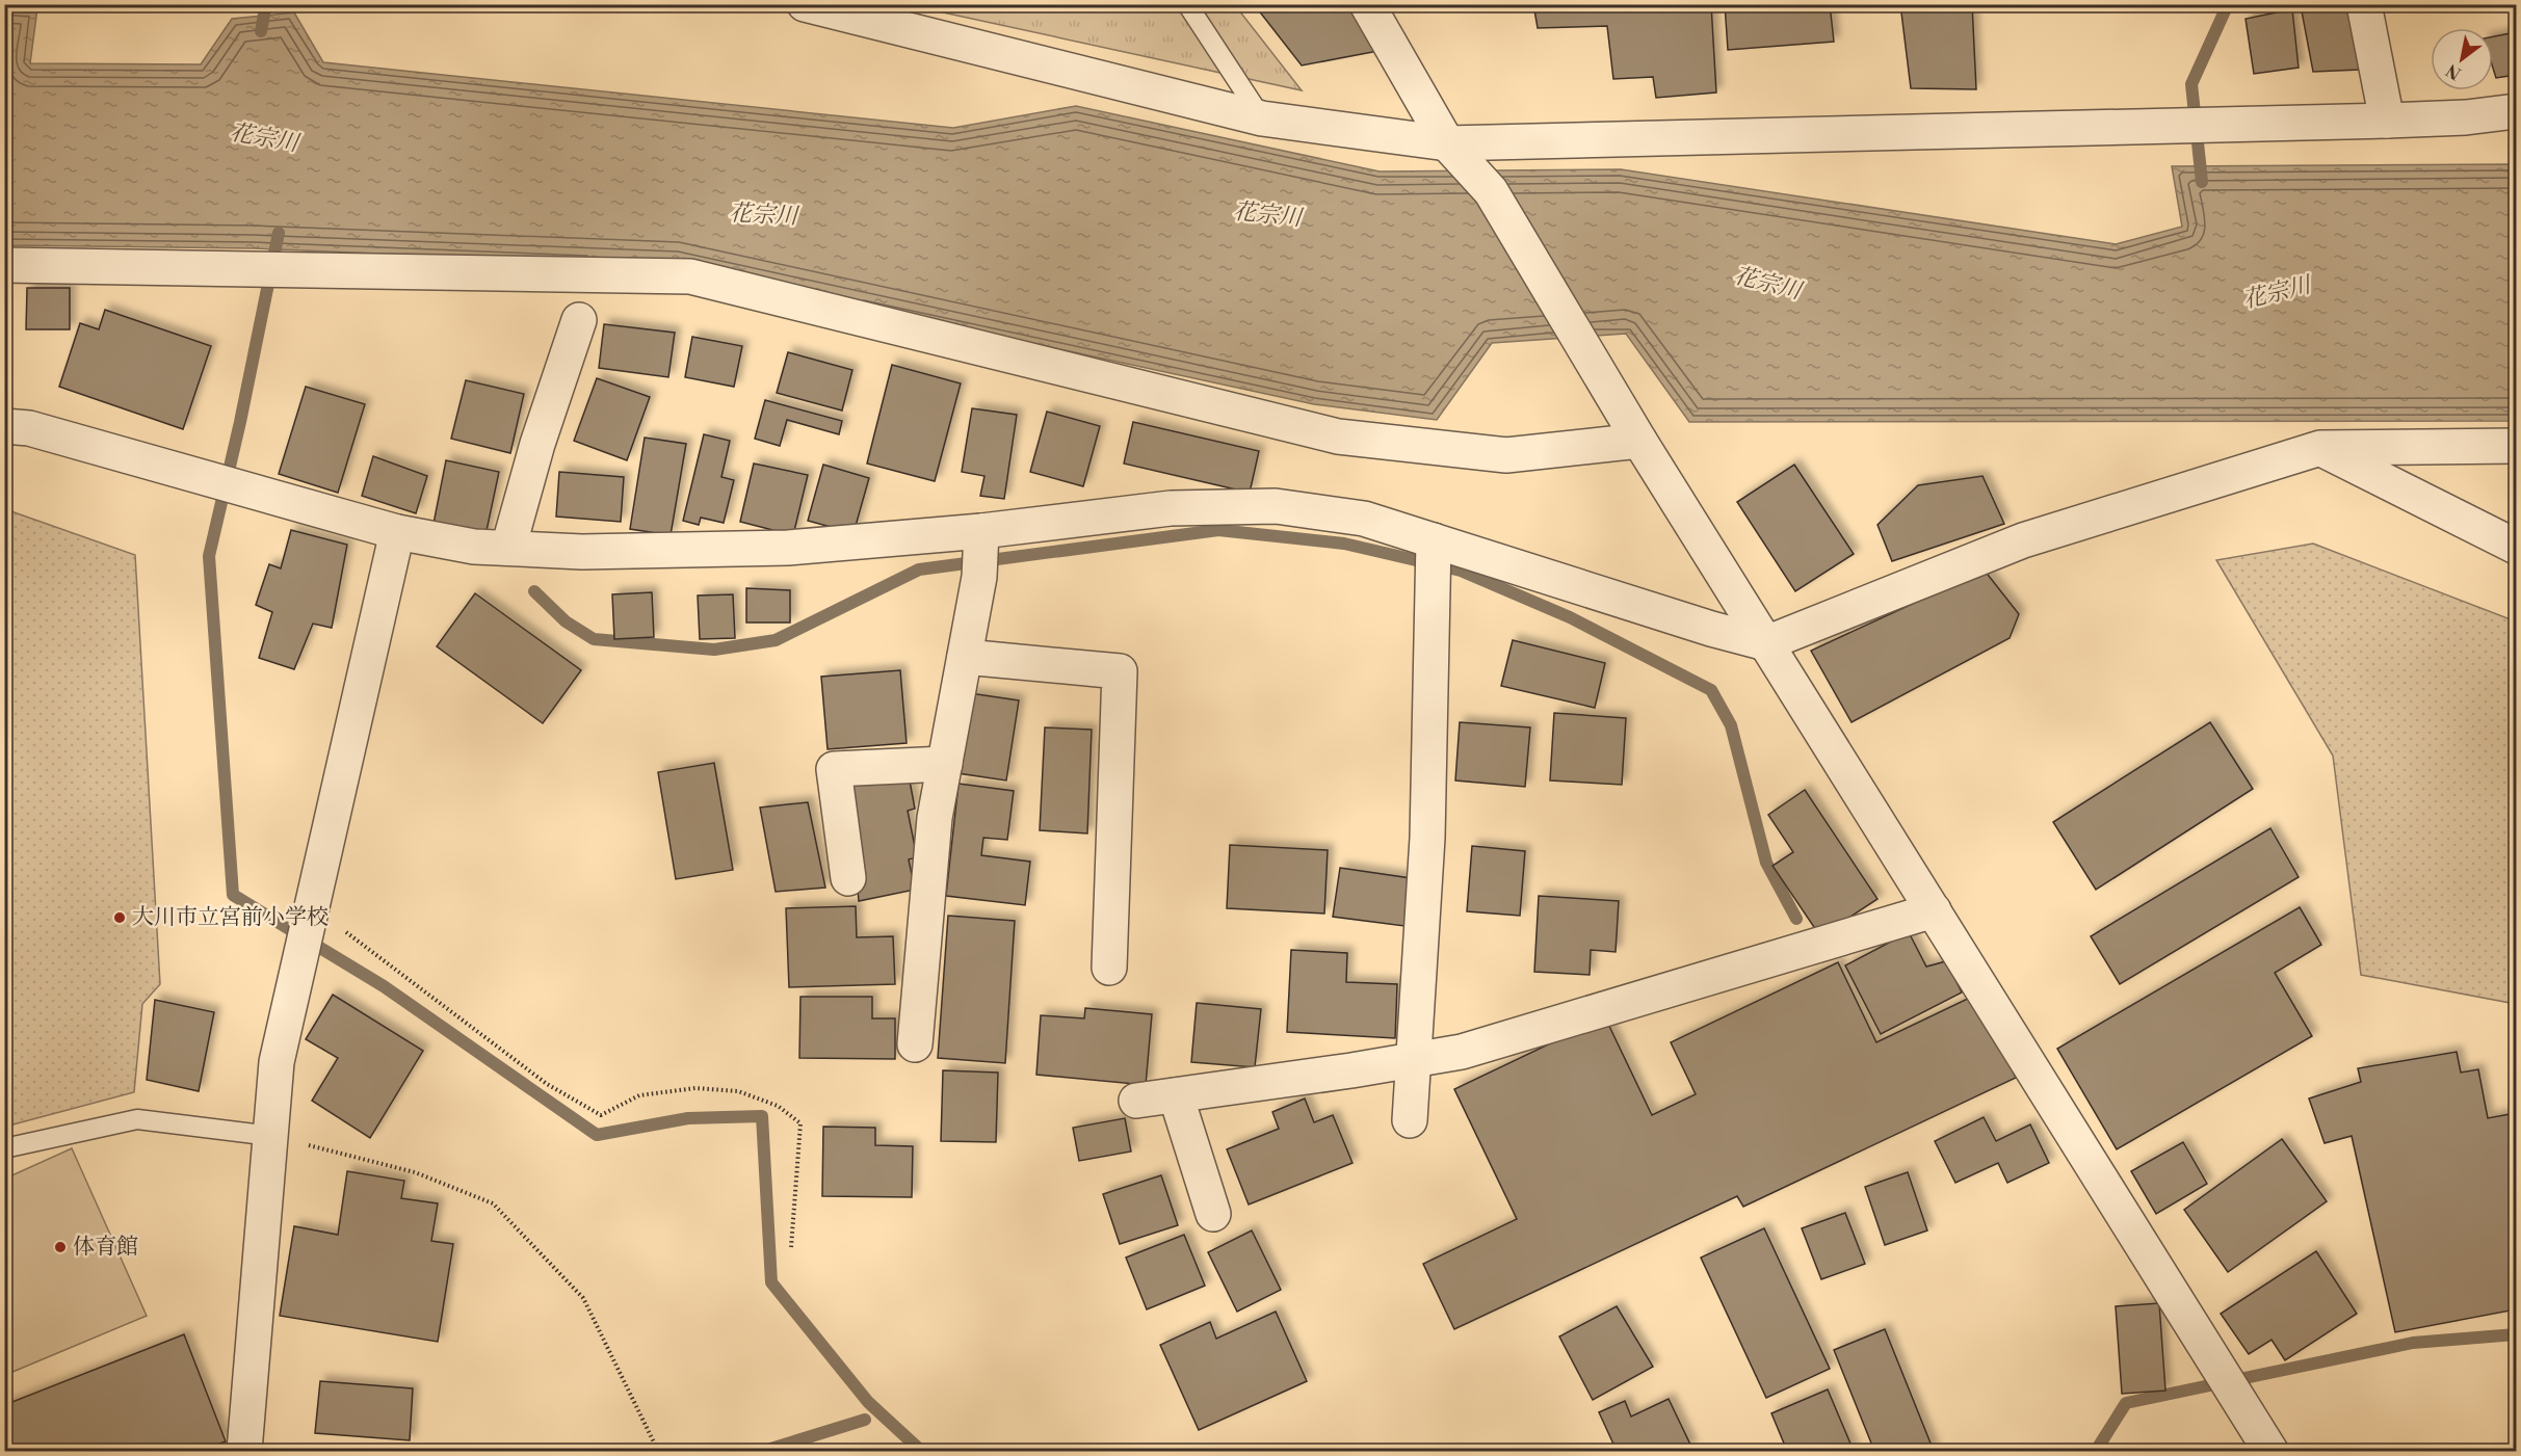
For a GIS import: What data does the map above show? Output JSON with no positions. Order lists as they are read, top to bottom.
{
  "water": ["花宗川"],
  "places": ["大川市立宮前小学校", "体育館"],
  "north": "bottom left"
}
